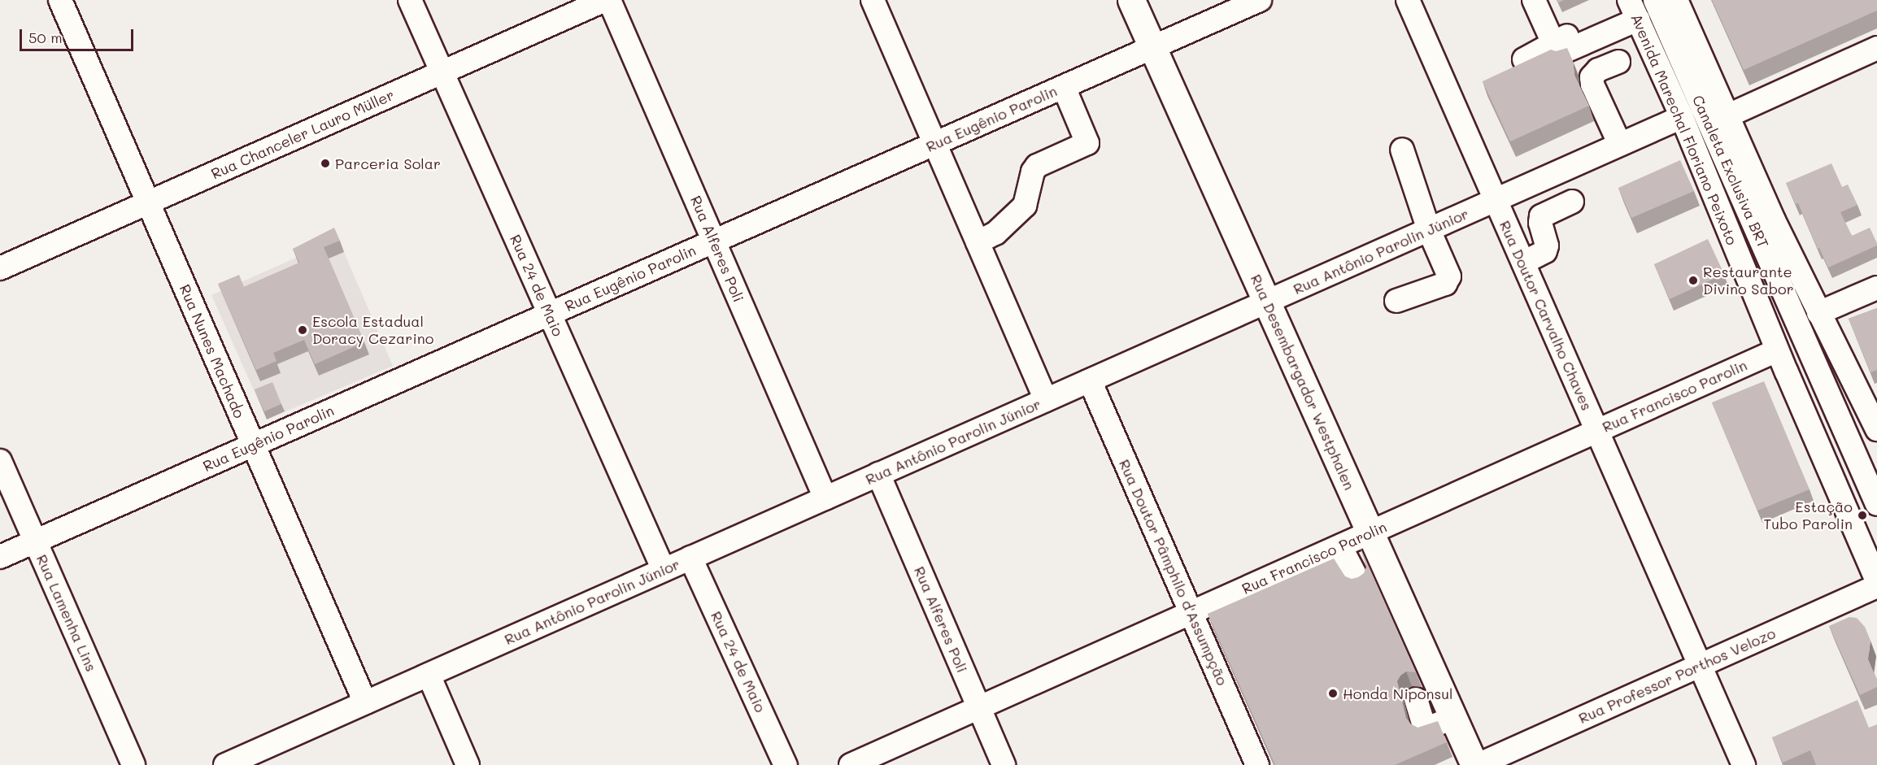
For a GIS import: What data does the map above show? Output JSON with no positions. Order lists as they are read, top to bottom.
{
  "streets": {
    "main road": ["Rua Desembargador Westphalen"],
    "street": [
      "Rua Eugênio Parolin",
      "Avenida Marechal Floriano Peixoto",
      "Rua Chanceler Lauro Müller",
      "Canaleta Exclusiva BRT",
      "Rua Alferes Poli",
      "Rua Antônio Parolin Júnior",
      "Rua 24 de Maio",
      "Rua Doutor Carvalho Chaves",
      "Rua Nunes Machado",
      "Rua Francisco Parolin",
      "Rua Doutor Pâmphilo d'Assumpção",
      "Rua Lamenha Lins",
      "Rua Professor Porthos Velozo"
    ]
  },
  "crossings": [
    ["Rua Eugênio Parolin", "Rua Alferes Poli"],
    ["Rua Eugênio Parolin", "Rua 24 de Maio"],
    ["Rua Eugênio Parolin", "Rua Nunes Machado"],
    ["Rua Eugênio Parolin", "Rua Desembargador Westphalen"],
    ["Rua Eugênio Parolin", "Rua Lamenha Lins"],
    ["Avenida Marechal Floriano Peixoto", "Rua Antônio Parolin Júnior"],
    ["Avenida Marechal Floriano Peixoto", "Rua Francisco Parolin"],
    ["Rua Chanceler Lauro Müller", "Rua 24 de Maio"],
    ["Rua Chanceler Lauro Müller", "Rua Nunes Machado"],
    ["Rua Alferes Poli", "Rua Antônio Parolin Júnior"],
    ["Rua Alferes Poli", "Rua Francisco Parolin"],
    ["Rua Antônio Parolin Júnior", "Rua 24 de Maio"],
    ["Rua Antônio Parolin Júnior", "Rua Doutor Carvalho Chaves"],
    ["Rua Antônio Parolin Júnior", "Rua Nunes Machado"],
    ["Rua Antônio Parolin Júnior", "Rua Desembargador Westphalen"],
    ["Rua Antônio Parolin Júnior", "Rua Doutor Pâmphilo d'Assumpção"],
    ["Rua Doutor Carvalho Chaves", "Rua Francisco Parolin"],
    ["Rua Doutor Carvalho Chaves", "Rua Professor Porthos Velozo"],
    ["Rua Desembargador Westphalen", "Rua Francisco Parolin"],
    ["Rua Desembargador Westphalen", "Rua Professor Porthos Velozo"],
    ["Rua Francisco Parolin", "Rua Doutor Pâmphilo d'Assumpção"]
  ],
  "places": [
    "Parceria Solar",
    "Restaurante Divino Sabor",
    "Escola Estadual Doracy Cezarino",
    "Estação Tubo Parolin",
    "Honda Niponsul"
  ],
  "scale_bar": "50 m"
}
